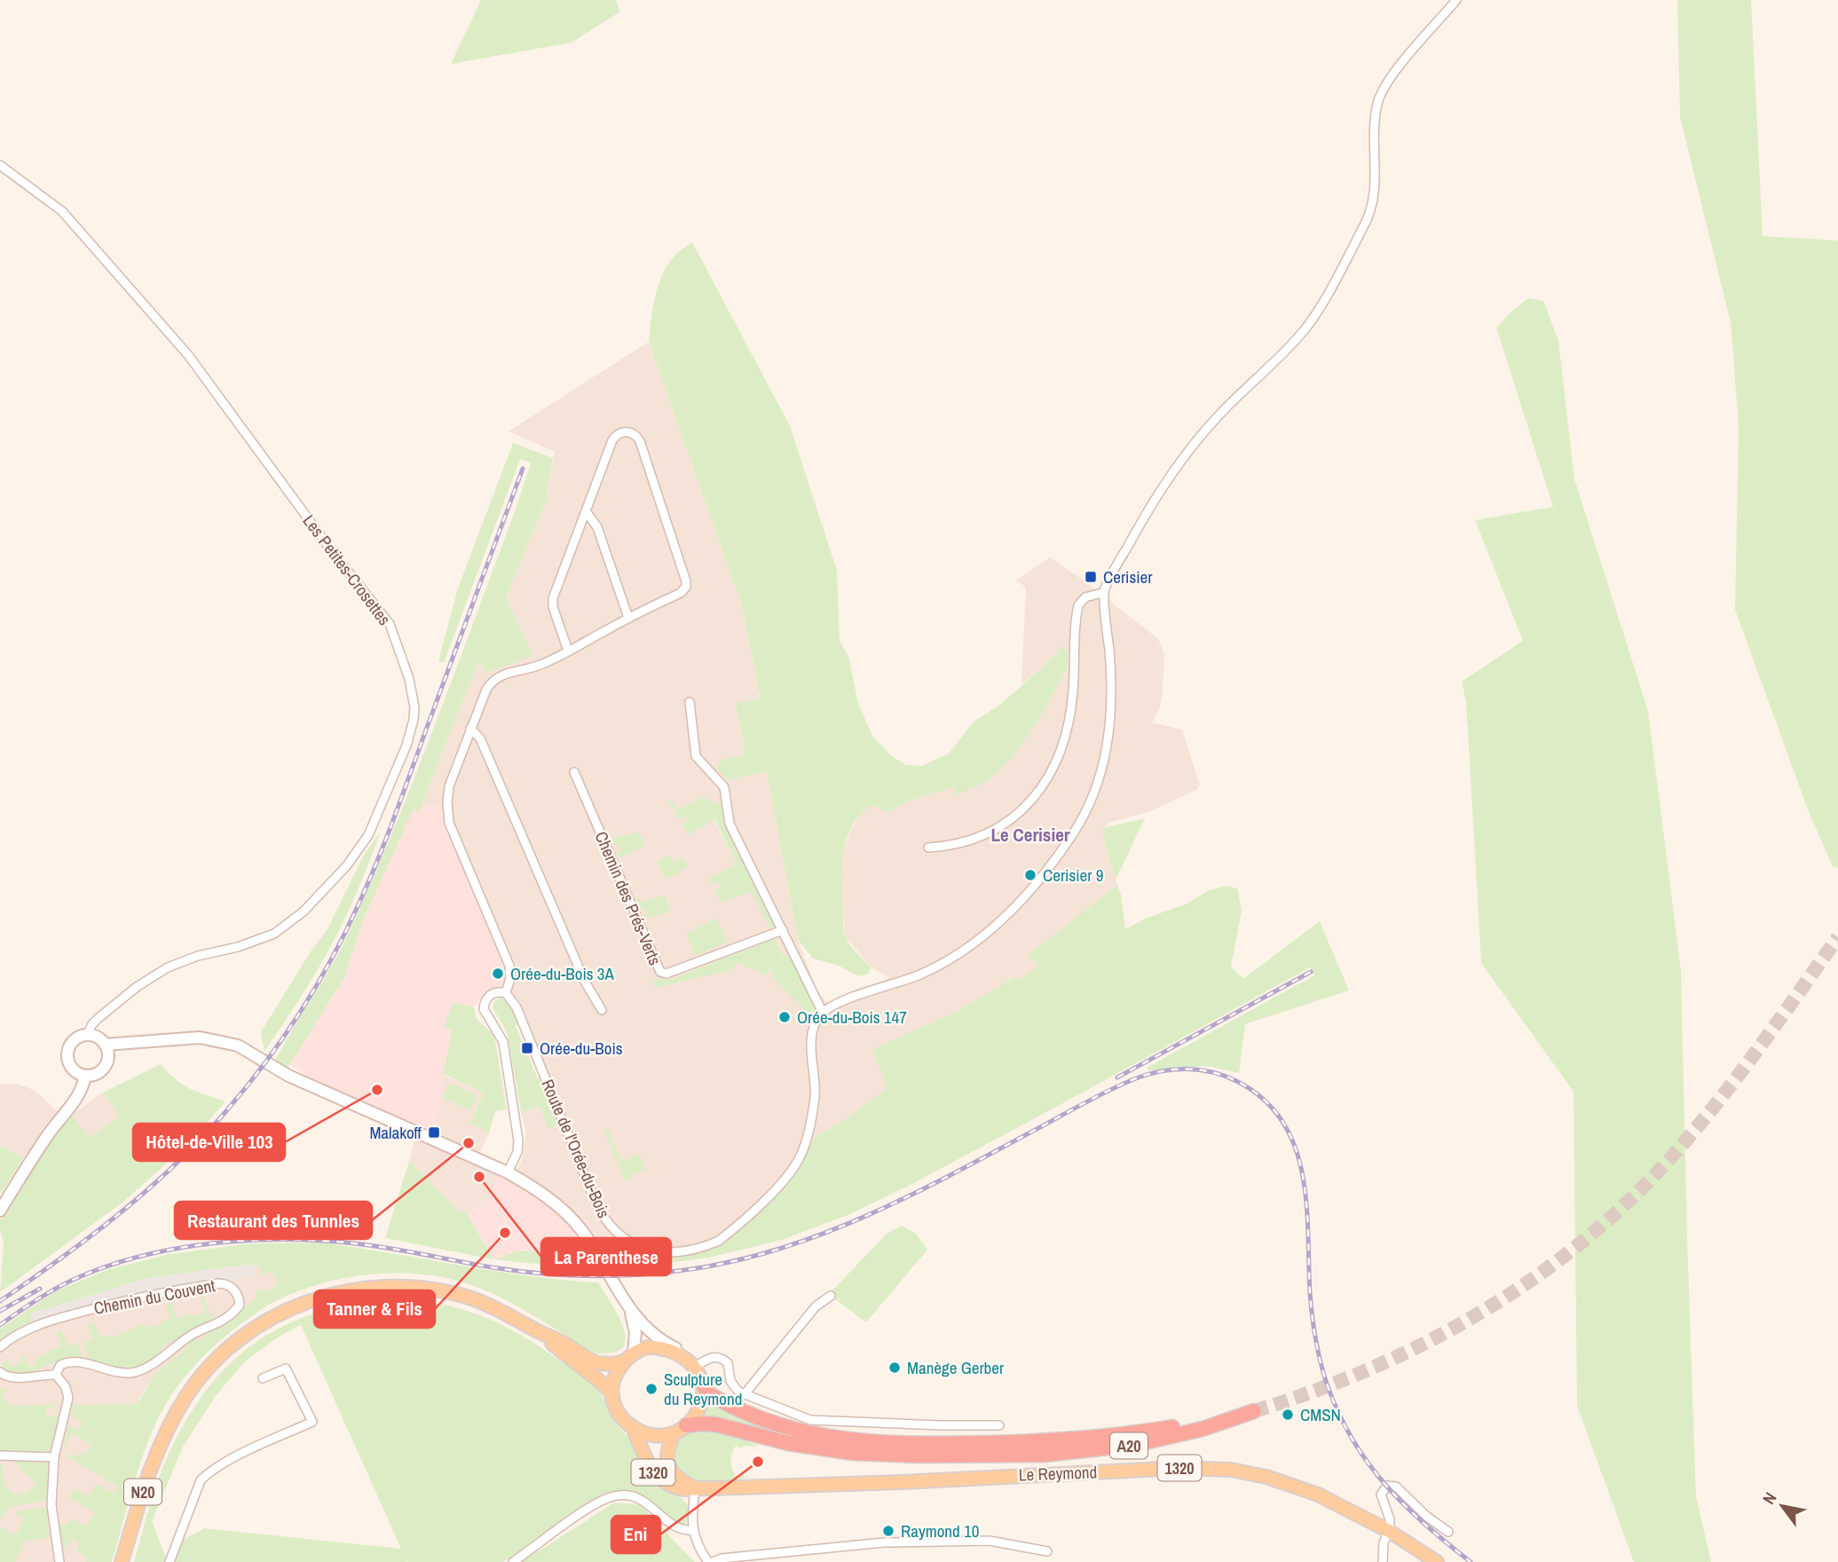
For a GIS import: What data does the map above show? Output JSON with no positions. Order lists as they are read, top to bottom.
{
  "streets": {
    "highway": ["A20"],
    "main road": ["1320", "Le Reymond", "N20"],
    "street": [
      "Les Petites-Crosettes",
      "Chemin des Prés-Verts",
      "Route de l'Orée-du-Bois",
      "Chemin du Couvent"
    ]
  },
  "crossings": [
    ["A20", "1320"],
    ["A20", "N20"],
    ["1320", "Le Reymond"],
    ["1320", "N20"]
  ],
  "districts": ["Le Cerisier"],
  "places": {
    "transit": ["Cerisier", "Orée-du-Bois", "Malakoff"],
    "other": [
      "Cerisier 9",
      "Orée-du-Bois 3A",
      "Orée-du-Bois 147",
      "Hôtel-de-Ville 103",
      "Restaurant des Tunnles",
      "La Parenthese",
      "Tanner & Fils",
      "Manège Gerber",
      "Sculpture du Reymond",
      "CMSN",
      "Eni",
      "Raymond 10"
    ]
  },
  "north": "top left"
}
